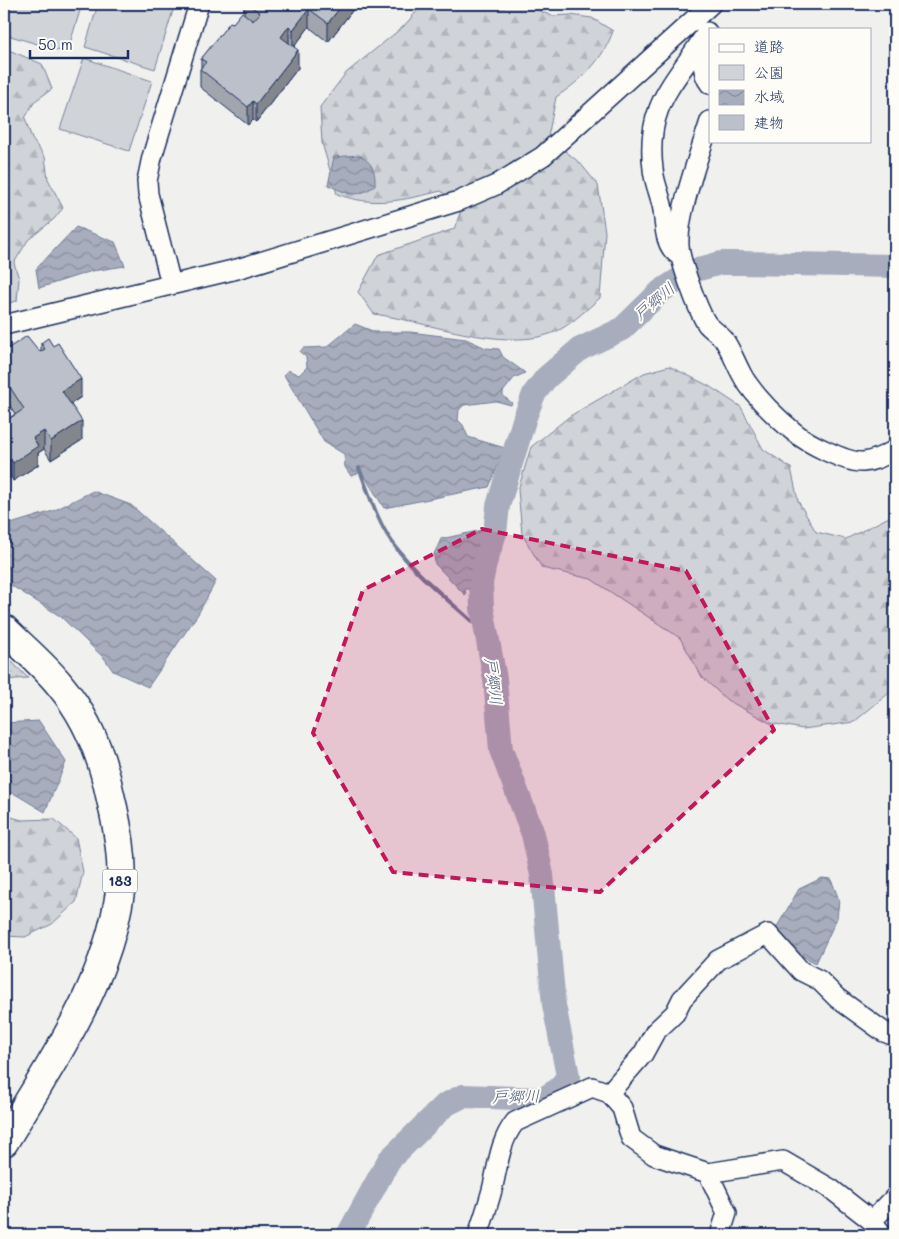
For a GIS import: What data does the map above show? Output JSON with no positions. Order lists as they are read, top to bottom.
{
  "streets": {
    "highway": ["183"]
  },
  "water": ["戸郷川"],
  "legend": [
    "道路",
    "公園",
    "水域",
    "建物"
  ],
  "scale_bar": "50 m"
}
